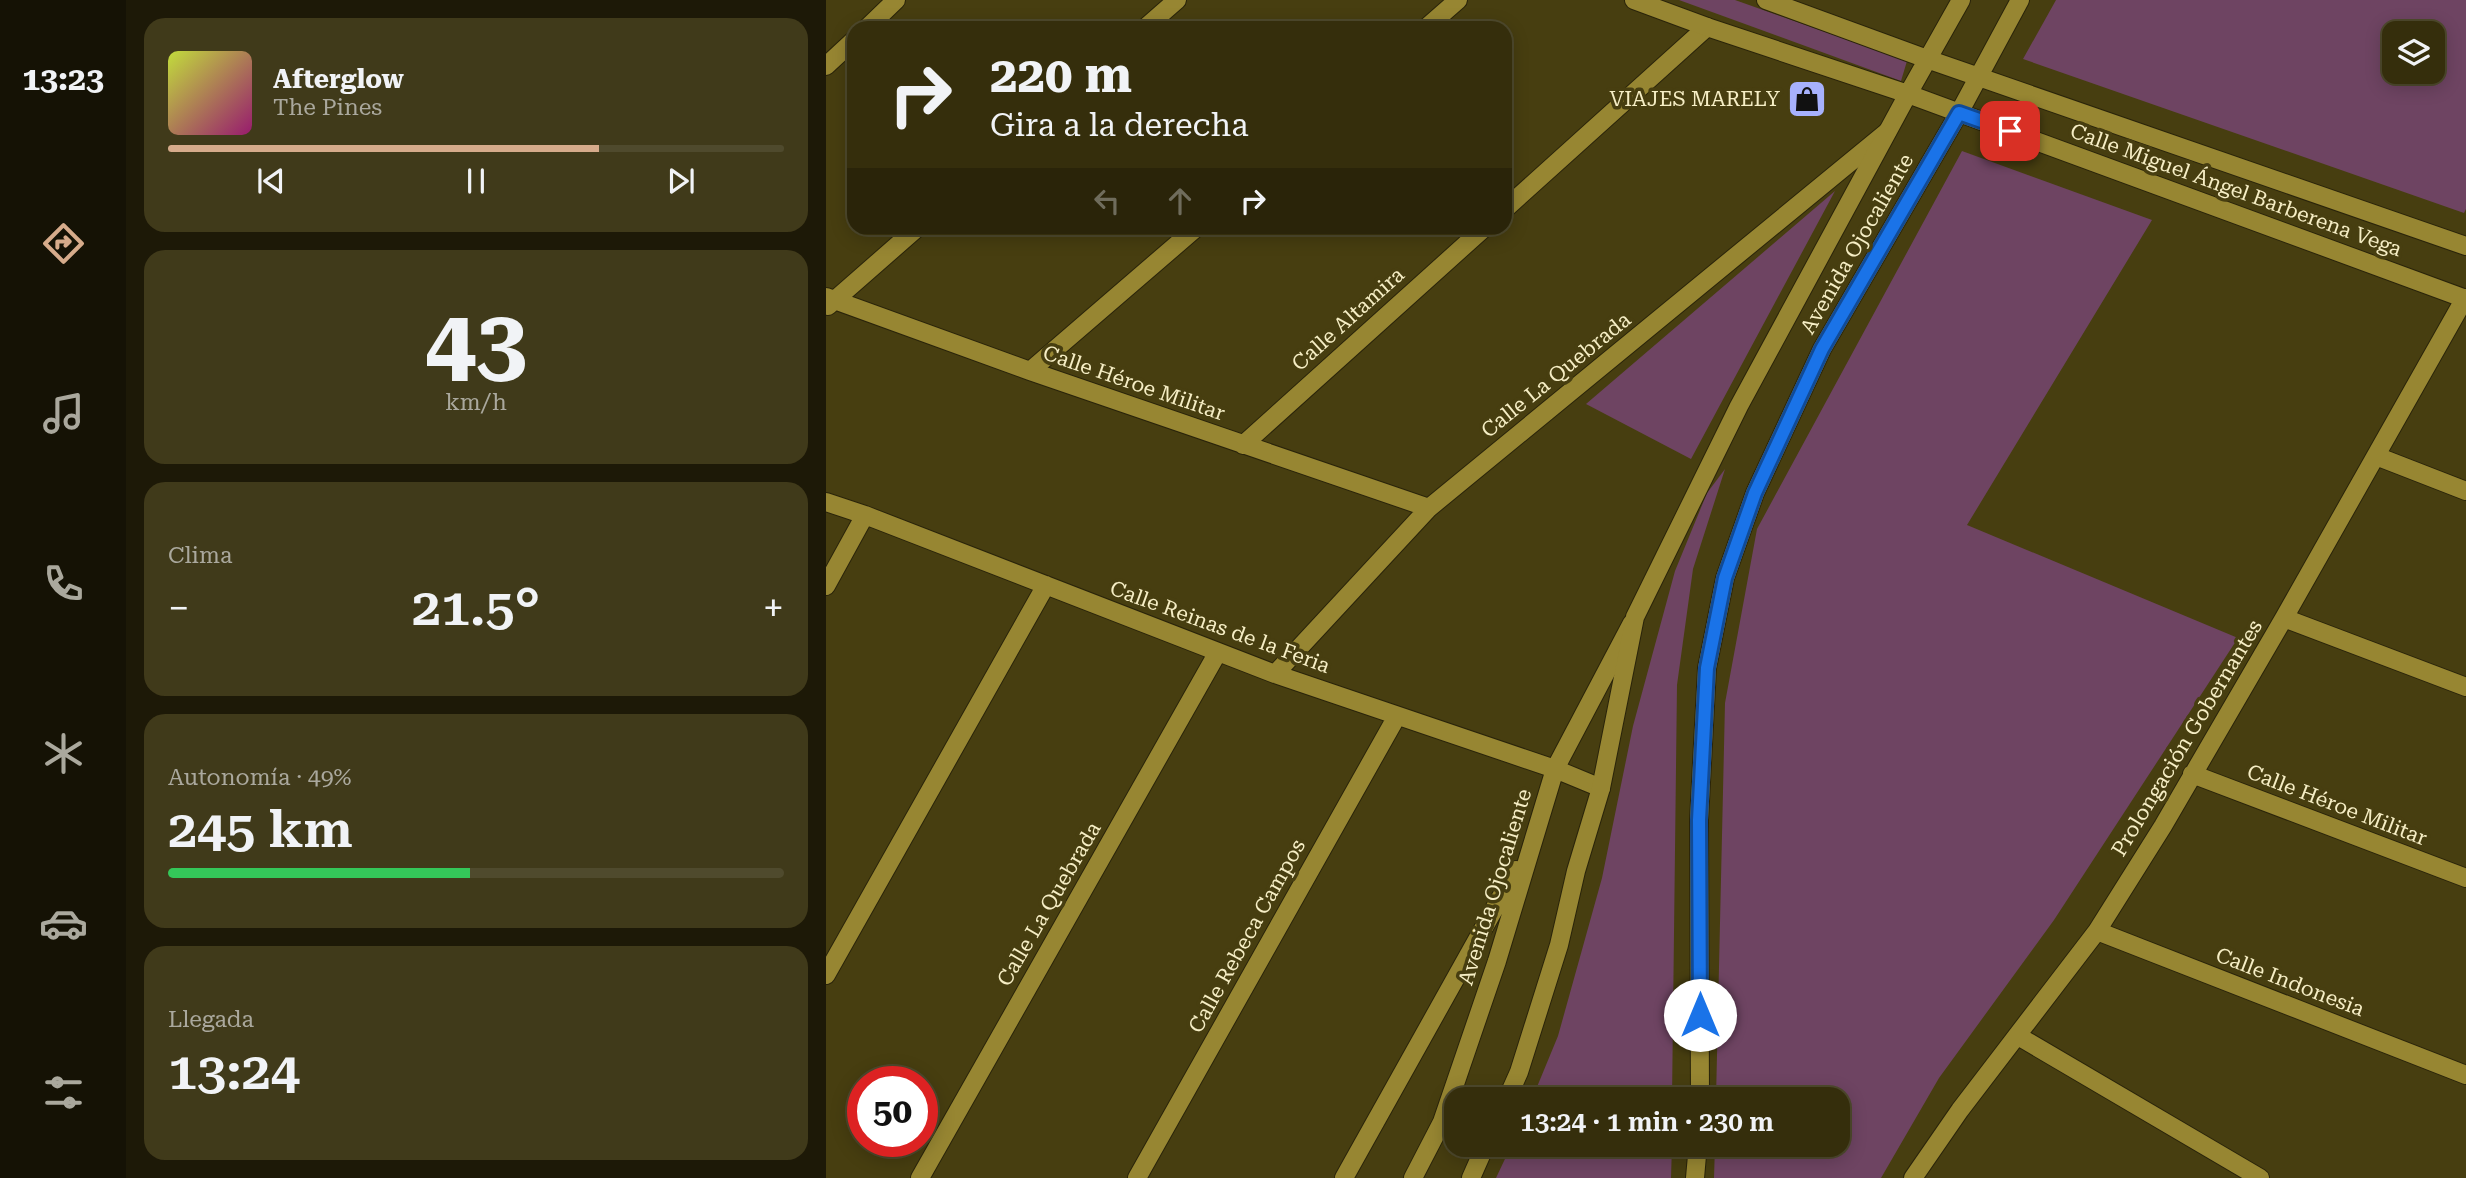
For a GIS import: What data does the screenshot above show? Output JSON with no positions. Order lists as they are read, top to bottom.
{
  "streets": {
    "street": [
      "Calle Miguel Ángel Barberena Vega",
      "Avenida Ojocaliente",
      "Calle Altamira",
      "Calle La Quebrada",
      "Calle Héroe Militar",
      "Calle Reinas de la Feria",
      "Prolongación Gobernantes",
      "Calle Rebeca Campos",
      "Calle Indonesia"
    ]
  },
  "crossings": [
    ["Calle Miguel Ángel Barberena Vega", "Avenida Ojocaliente"],
    ["Calle Miguel Ángel Barberena Vega", "Prolongación Gobernantes"],
    ["Avenida Ojocaliente", "Calle La Quebrada"],
    ["Avenida Ojocaliente", "Calle Reinas de la Feria"],
    ["Calle Altamira", "Calle Héroe Militar"],
    ["Calle La Quebrada", "Calle Héroe Militar"],
    ["Calle La Quebrada", "Calle Reinas de la Feria"],
    ["Calle Héroe Militar", "Prolongación Gobernantes"],
    ["Calle Reinas de la Feria", "Calle Rebeca Campos"],
    ["Prolongación Gobernantes", "Calle Indonesia"]
  ],
  "places": {
    "shop": ["VIAJES MARELY"]
  },
  "page": {
    "tabs": "13:23",
    "turn": ["220 m", "Gira a la derecha"],
    "song": ["Afterglow", "The Pines"],
    "tile": [
      ["43", "km/h"],
      "Clima",
      ["Autonomía · 49%", "245 km"],
      ["Llegada", "13:24"]
    ],
    "heat": ["−", "21.5°", "+"],
    "limit": "50",
    "trip": "13:24 · 1 min · 230 m"
  }
}
